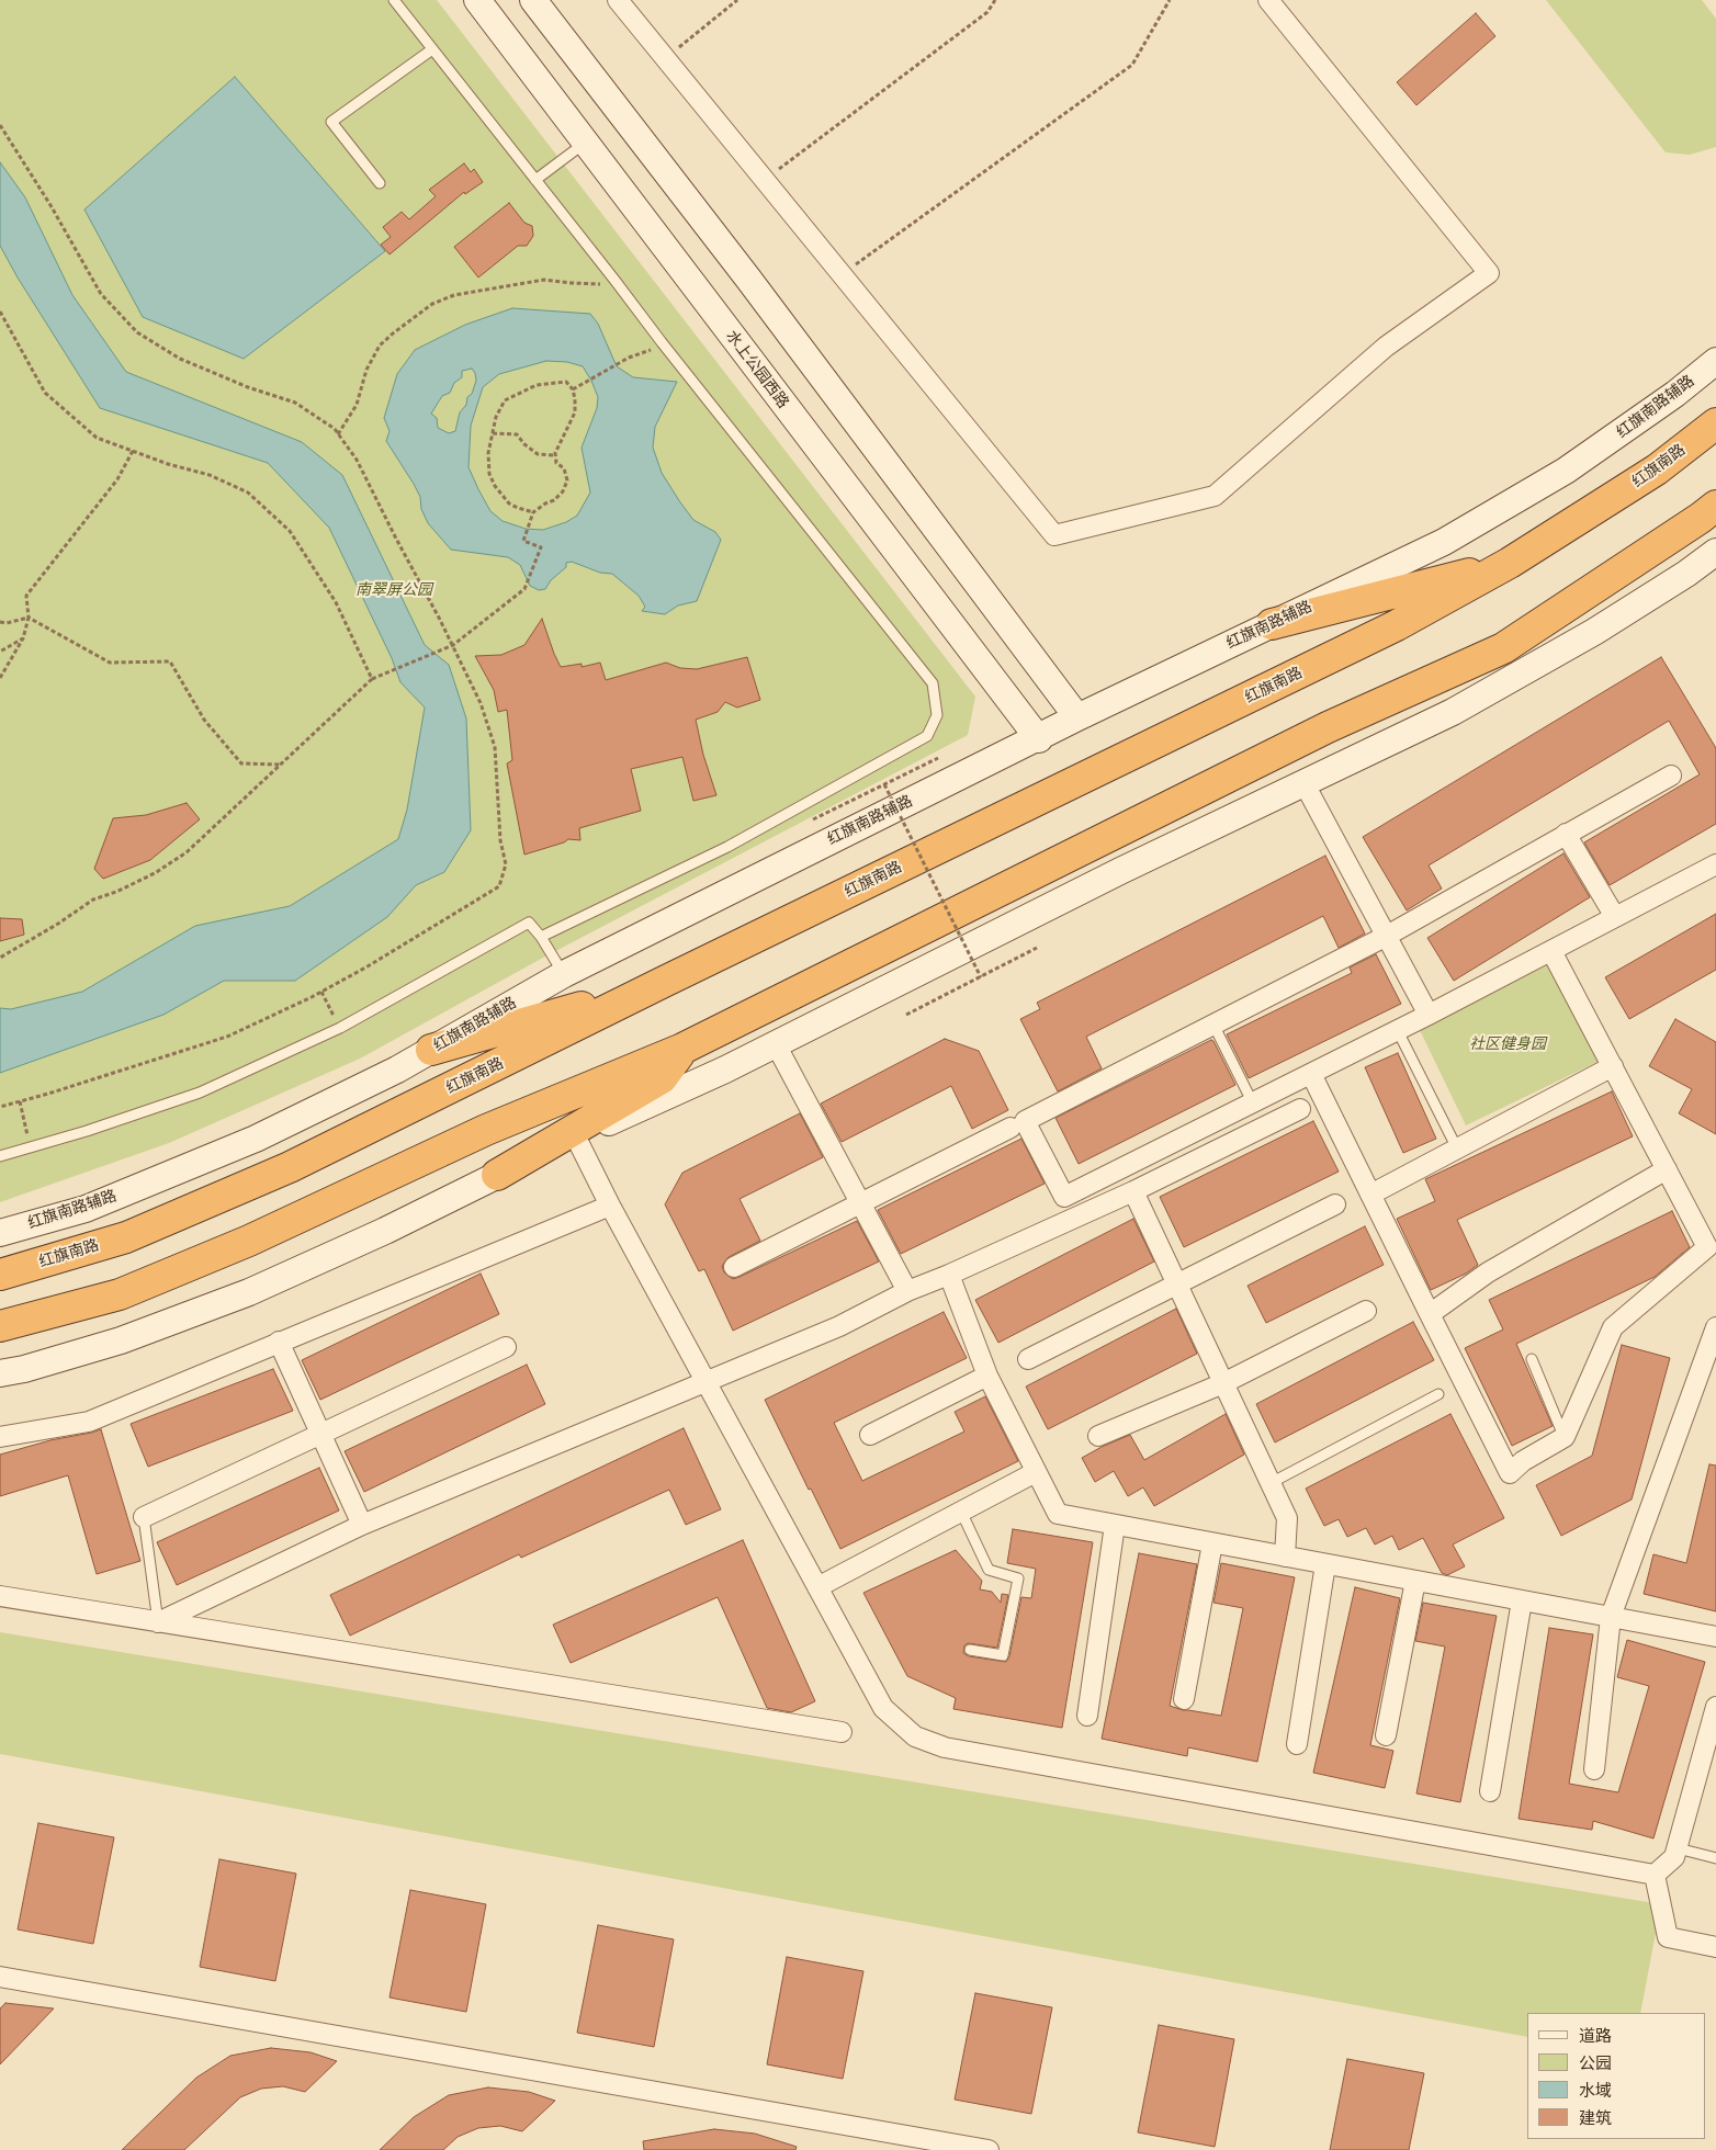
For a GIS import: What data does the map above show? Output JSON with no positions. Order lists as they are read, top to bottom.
{
  "streets": {
    "highway": ["红旗南路"],
    "main road": ["水上公园西路", "红旗南路辅路"]
  },
  "crossings": [
    ["水上公园西路", "红旗南路辅路"]
  ],
  "parks": ["南翠屏公园", "社区健身园"],
  "legend": [
    "道路",
    "公园",
    "水域",
    "建筑"
  ]
}
